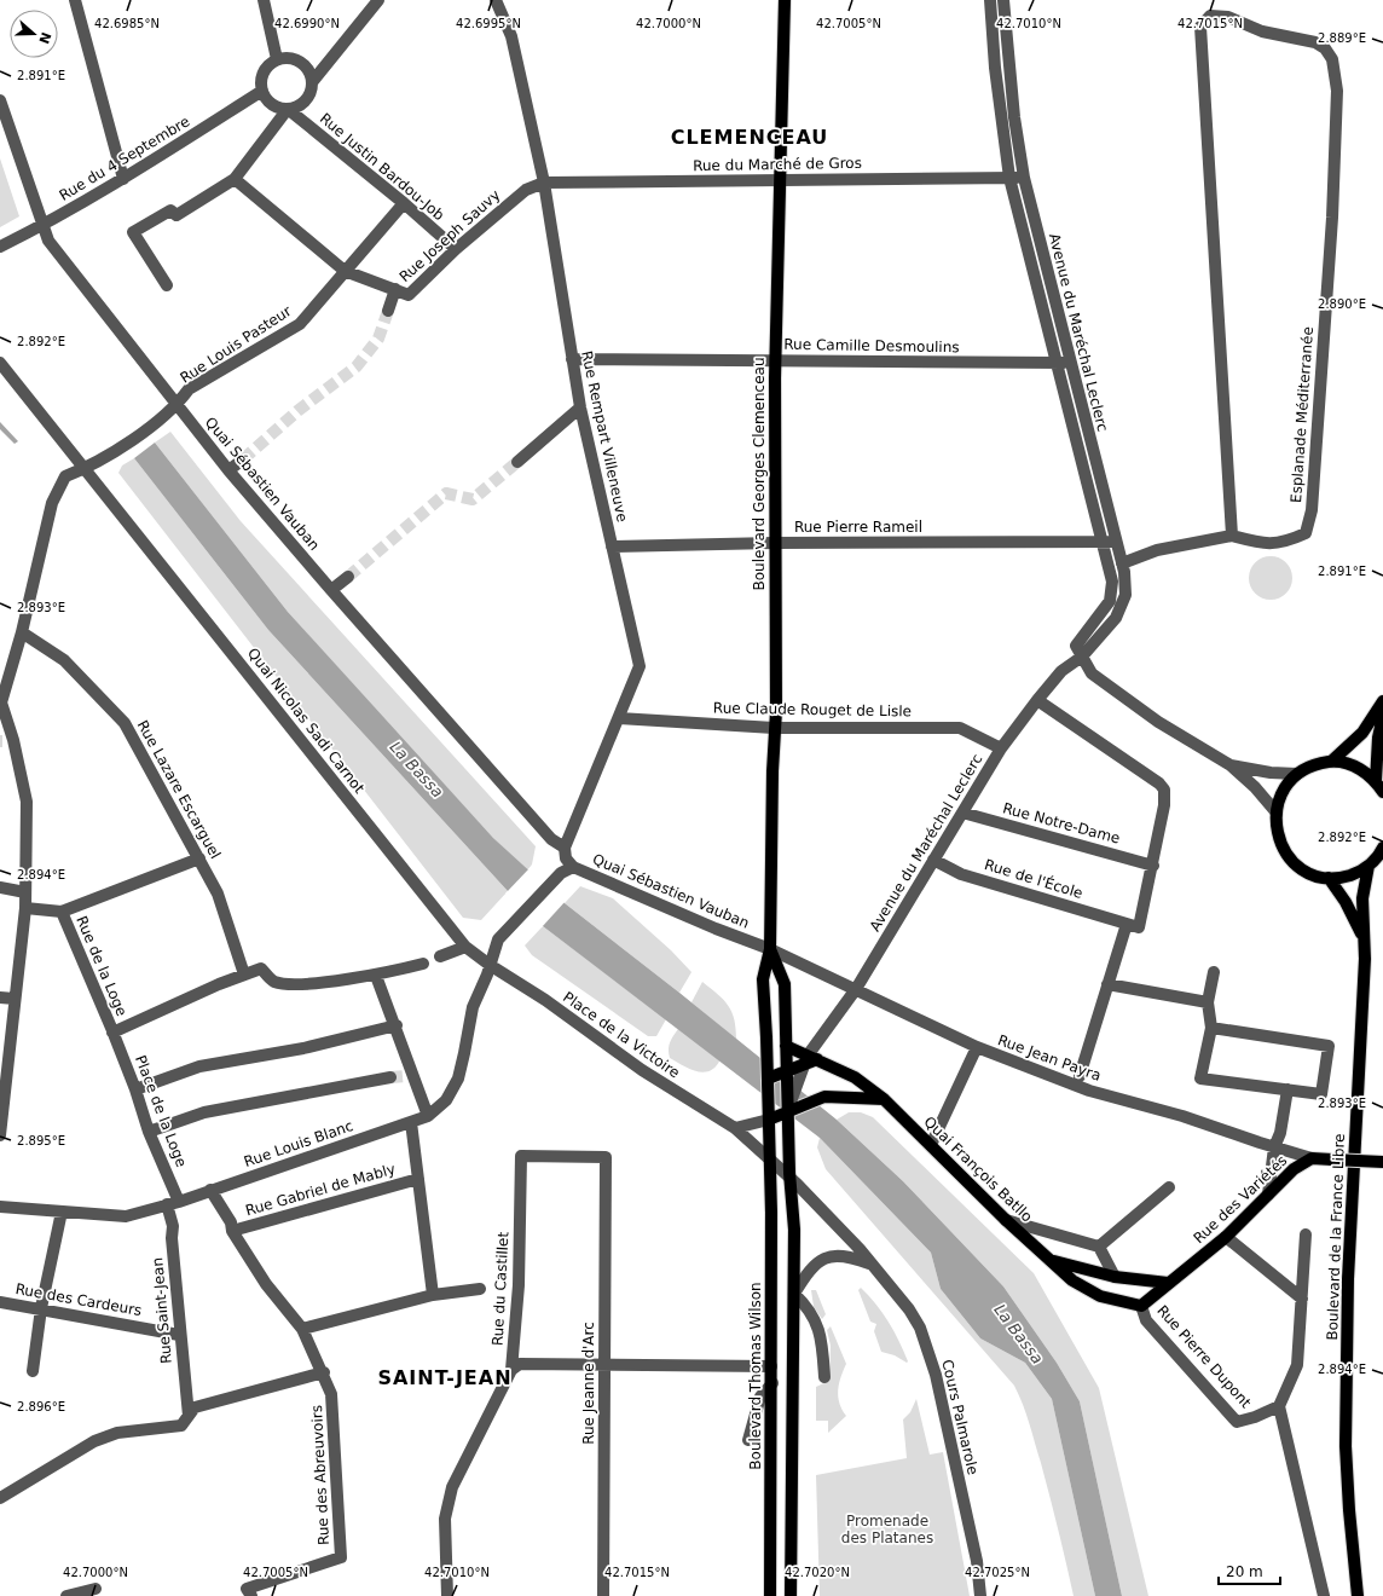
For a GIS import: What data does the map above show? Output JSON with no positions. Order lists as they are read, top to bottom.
{
  "streets": {
    "main road": [
      "Boulevard Georges Clemenceau",
      "Rue Jean Payra",
      "Quai François Batllo",
      "Rue des Variétés",
      "Boulevard de la France Libre",
      "Boulevard Thomas Wilson"
    ],
    "street": [
      "Rue du 4 Septembre",
      "Rue du Marché de Gros",
      "Rue Justin Bardou-Job",
      "Rue Joseph Sauvy",
      "Avenue du Maréchal Leclerc",
      "Rue Louis Pasteur",
      "Rue Camille Desmoulins",
      "Esplanade Méditerranée",
      "Rue Rempart Villeneuve",
      "Quai Sébastien Vauban",
      "Rue Pierre Rameil",
      "Rue Claude Rouget de Lisle",
      "Quai Nicolas Sadi Carnot",
      "Rue Lazare Escarguel",
      "Rue Notre-Dame",
      "Rue de l'École",
      "Rue de la Loge",
      "Place de la Victoire",
      "Place de la Loge",
      "Rue Louis Blanc",
      "Rue Gabriel de Mably",
      "Rue du Castillet",
      "Rue des Cardeurs",
      "Rue Saint-Jean",
      "Rue Pierre Dupont",
      "Rue Jeanne d'Arc",
      "Cours Palmarole",
      "Rue des Abreuvoirs"
    ]
  },
  "crossings": [
    ["Rue du 4 Septembre", "Rue Justin Bardou-Job"],
    ["Rue du 4 Septembre", "Quai Sébastien Vauban"],
    ["Rue du Marché de Gros", "Rue Joseph Sauvy"],
    ["Rue du Marché de Gros", "Avenue du Maréchal Leclerc"],
    ["Rue du Marché de Gros", "Rue Rempart Villeneuve"],
    ["Rue du Marché de Gros", "Boulevard Georges Clemenceau"],
    ["Rue Justin Bardou-Job", "Rue Joseph Sauvy"],
    ["Rue Justin Bardou-Job", "Rue Louis Pasteur"],
    ["Rue Joseph Sauvy", "Rue Louis Pasteur"],
    ["Rue Joseph Sauvy", "Rue Rempart Villeneuve"],
    ["Avenue du Maréchal Leclerc", "Rue Camille Desmoulins"],
    ["Avenue du Maréchal Leclerc", "Rue Pierre Rameil"],
    ["Avenue du Maréchal Leclerc", "Rue Claude Rouget de Lisle"],
    ["Avenue du Maréchal Leclerc", "Rue Notre-Dame"],
    ["Avenue du Maréchal Leclerc", "Rue de l'École"],
    ["Avenue du Maréchal Leclerc", "Rue Jean Payra"],
    ["Avenue du Maréchal Leclerc", "Quai François Batllo"],
    ["Rue Louis Pasteur", "Quai Sébastien Vauban"],
    ["Rue Louis Pasteur", "Quai Nicolas Sadi Carnot"],
    ["Rue Louis Pasteur", "Rue Lazare Escarguel"],
    ["Rue Camille Desmoulins", "Rue Rempart Villeneuve"],
    ["Rue Camille Desmoulins", "Boulevard Georges Clemenceau"],
    ["Rue Rempart Villeneuve", "Quai Sébastien Vauban"],
    ["Rue Rempart Villeneuve", "Rue Pierre Rameil"],
    ["Rue Rempart Villeneuve", "Rue Claude Rouget de Lisle"],
    ["Boulevard Georges Clemenceau", "Quai Sébastien Vauban"],
    ["Boulevard Georges Clemenceau", "Rue Pierre Rameil"],
    ["Boulevard Georges Clemenceau", "Rue Claude Rouget de Lisle"],
    ["Boulevard Georges Clemenceau", "Rue Jean Payra"],
    ["Boulevard Georges Clemenceau", "Boulevard Thomas Wilson"],
    ["Quai Sébastien Vauban", "Quai Nicolas Sadi Carnot"],
    ["Quai Sébastien Vauban", "Place de la Victoire"],
    ["Quai Sébastien Vauban", "Rue Jean Payra"],
    ["Quai Sébastien Vauban", "Boulevard Thomas Wilson"],
    ["Quai Nicolas Sadi Carnot", "Place de la Victoire"],
    ["Rue de la Loge", "Place de la Loge"],
    ["Place de la Victoire", "Boulevard Thomas Wilson"],
    ["Place de la Victoire", "Cours Palmarole"],
    ["Rue Jean Payra", "Rue des Variétés"],
    ["Rue Jean Payra", "Boulevard Thomas Wilson"],
    ["Place de la Loge", "Rue Louis Blanc"],
    ["Place de la Loge", "Rue Saint-Jean"],
    ["Rue Louis Blanc", "Rue Saint-Jean"],
    ["Rue Louis Blanc", "Rue des Abreuvoirs"],
    ["Quai François Batllo", "Rue des Variétés"],
    ["Quai François Batllo", "Rue Pierre Dupont"],
    ["Rue Gabriel de Mably", "Rue des Abreuvoirs"],
    ["Rue des Variétés", "Rue Pierre Dupont"],
    ["Rue du Castillet", "Rue Jeanne d'Arc"],
    ["Rue des Cardeurs", "Rue Saint-Jean"]
  ],
  "districts": ["CLEMENCEAU", "SAINT-JEAN"],
  "water": ["La Bassa"],
  "parks": ["Promenade des Platanes"],
  "scale_bar": "20 m",
  "north": "right",
  "coordinates": [
    "42.6990°N",
    "42.6995°N",
    "42.6985°N",
    "42.7000°N",
    "42.7005°N",
    "42.7010°N",
    "42.7015°N",
    "2.889°E",
    "2.891°E",
    "2.890°E",
    "2.892°E",
    "2.893°E",
    "2.894°E",
    "2.895°E",
    "2.896°E",
    "42.7020°N",
    "42.7025°N"
  ]
}
